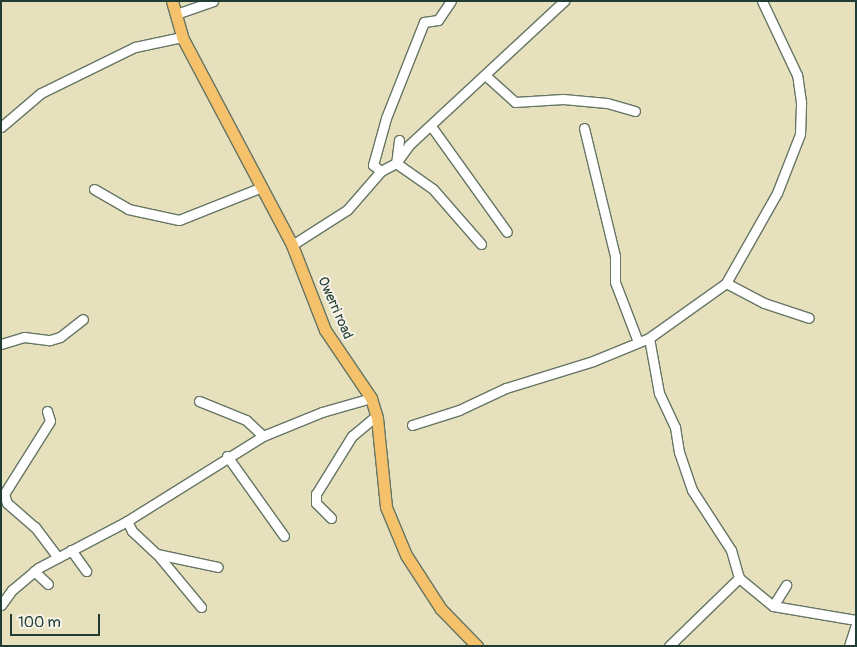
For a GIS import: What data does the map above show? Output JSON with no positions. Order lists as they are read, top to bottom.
{
  "streets": {
    "main road": ["Owerri road"]
  },
  "scale_bar": "100 m"
}
